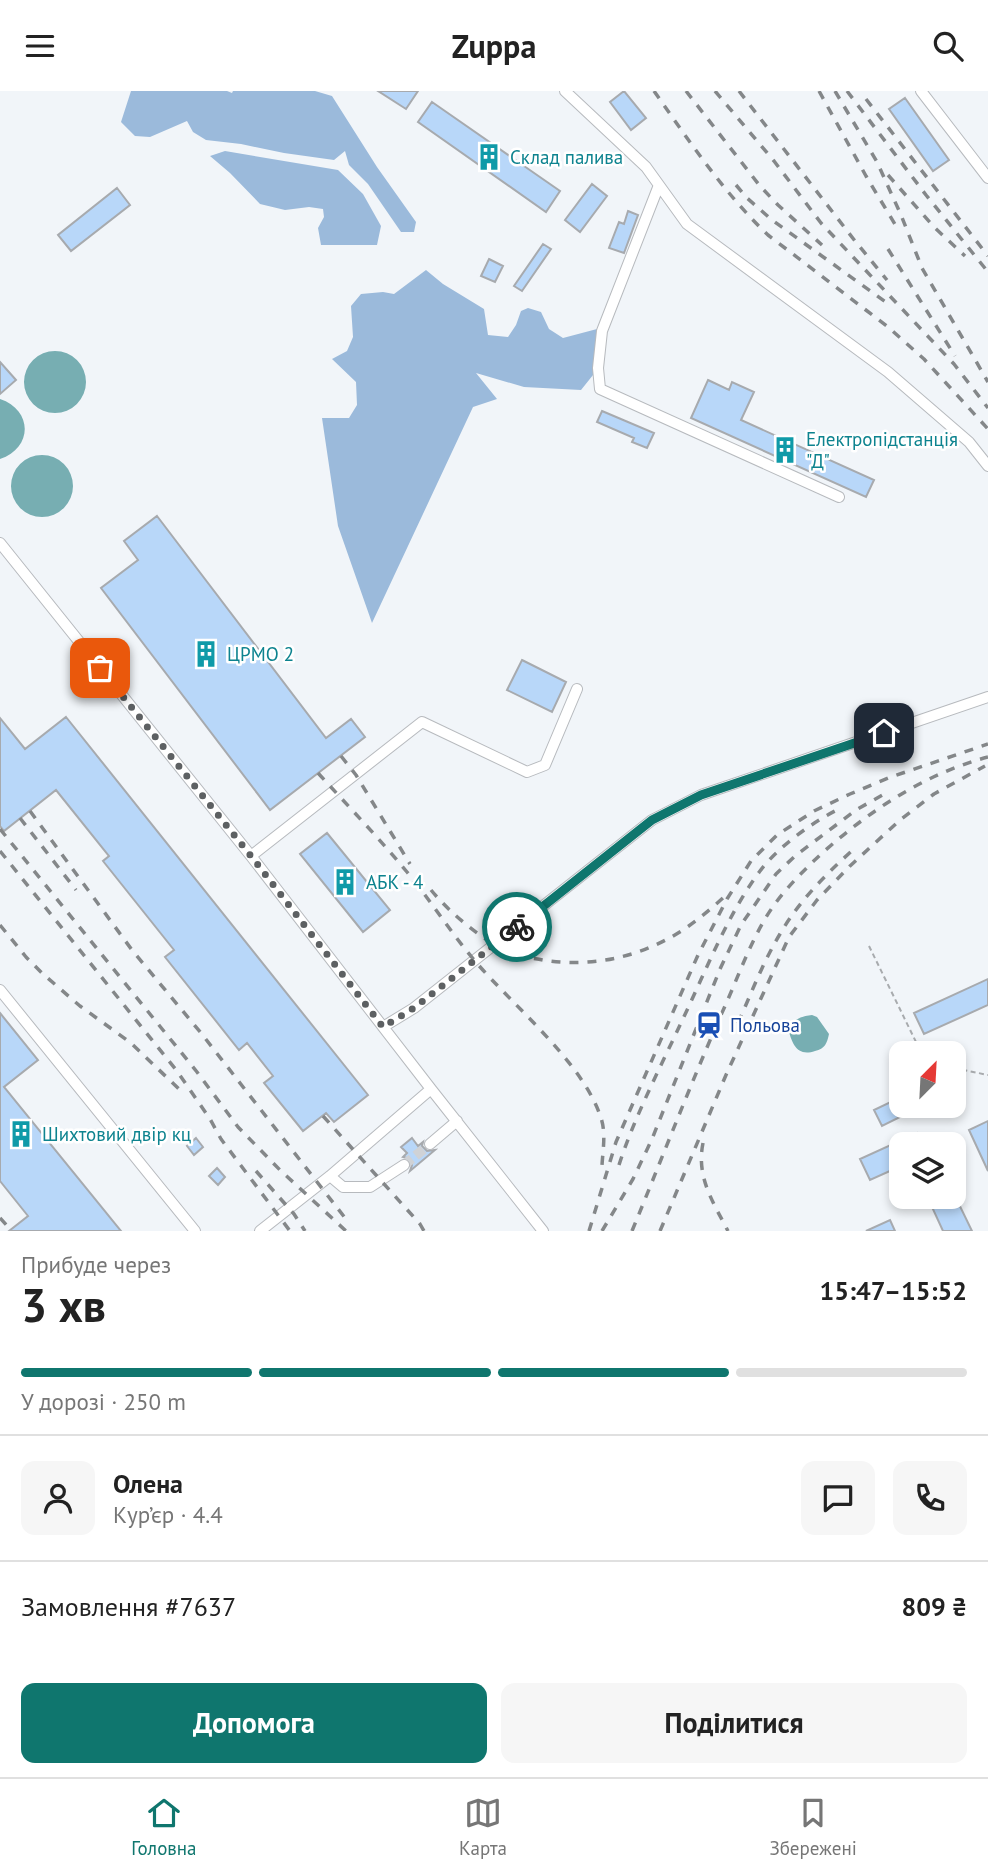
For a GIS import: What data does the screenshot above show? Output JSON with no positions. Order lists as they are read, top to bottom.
{
  "places": {
    "building": [
      "Склад палива",
      "Електропідстанція \"Д\"",
      "ЦРМО 2",
      "АБК - 4",
      "Шихтовий двір кц"
    ],
    "station": ["Польова"]
  },
  "north": "top right",
  "page": {
    "header": "Zuppa",
    "heading": ["3 хв", "Прибуде через", "15:47–15:52"],
    "panel": [
      "Олена",
      "Кур’єр · 4.4",
      "Замовлення #7637",
      "809 ₴"
    ],
    "bar": "У дорозі · 250 m",
    "buttons": ["Допомога", "Поділитися"],
    "tabs": ["Головна", "Карта", "Збережені"]
  }
}
